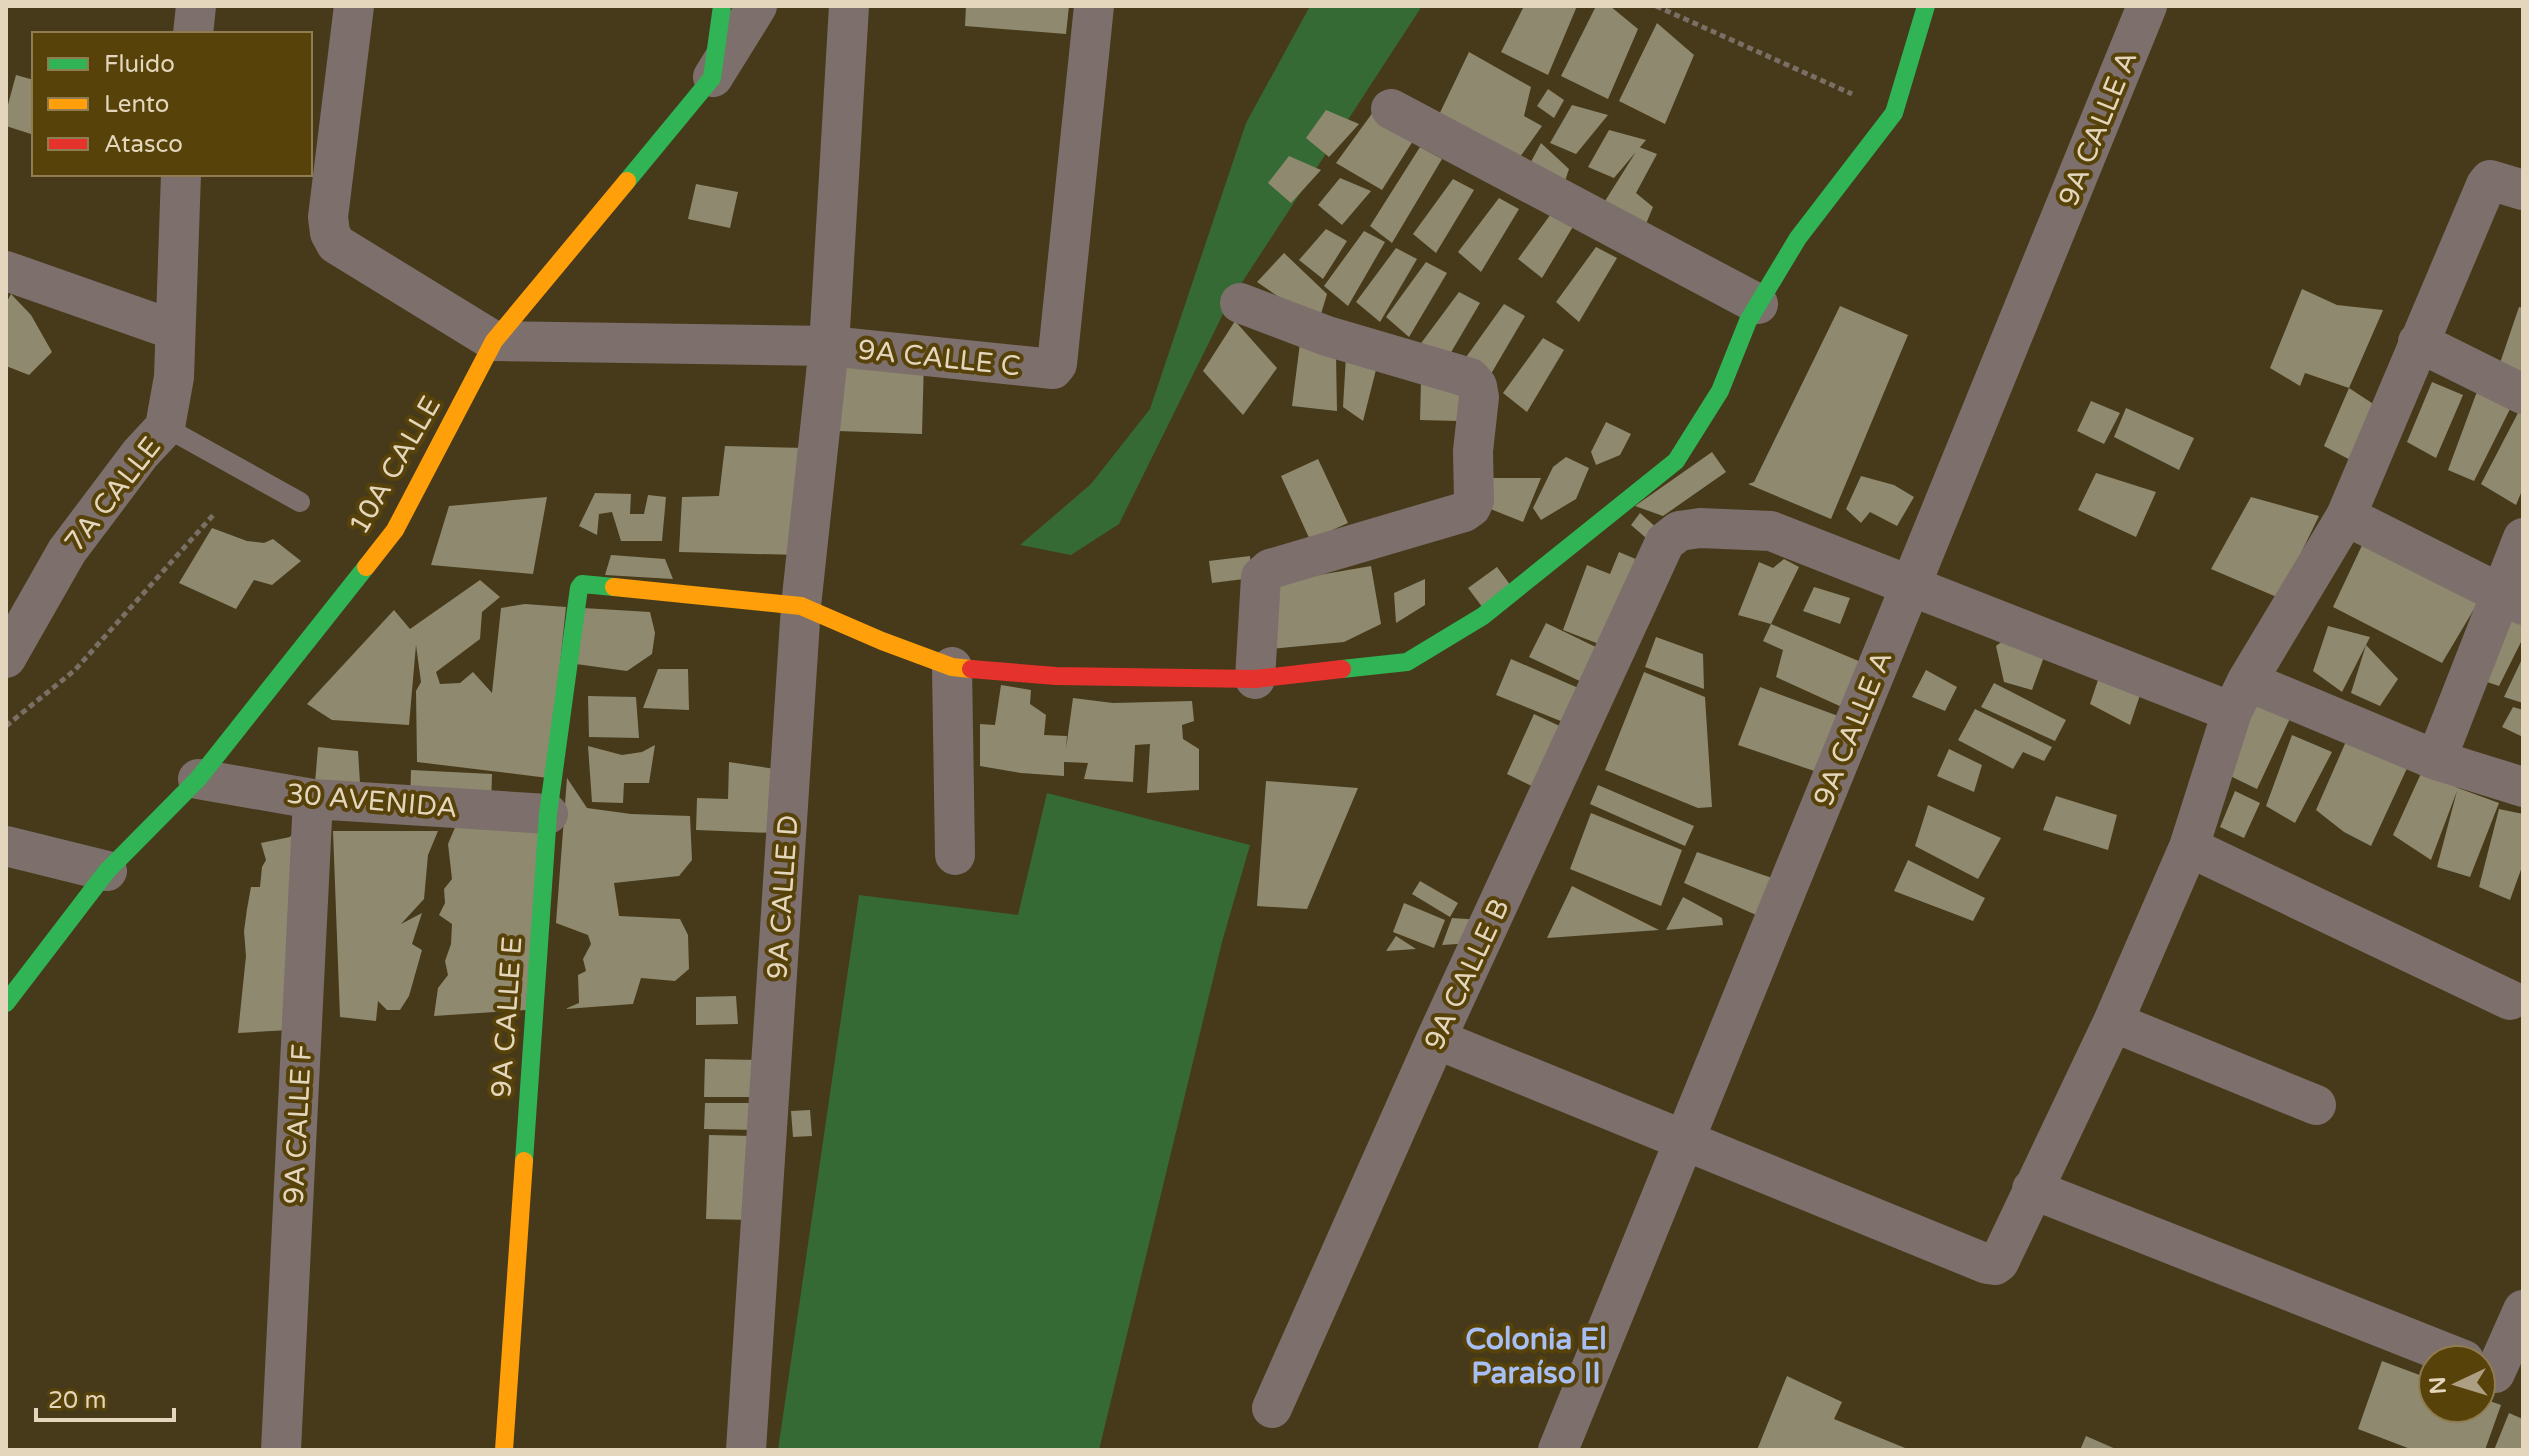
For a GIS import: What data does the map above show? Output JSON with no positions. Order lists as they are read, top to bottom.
{
  "streets": {
    "street": [
      "9A CALLE A",
      "9A CALLE C",
      "10A CALLE",
      "7A CALLE",
      "30 AVENIDA",
      "9A CALLE D",
      "9A CALLE B",
      "9A CALLE E",
      "9A CALLE F"
    ]
  },
  "crossings": [
    ["9A CALLE A", "9A CALLE B"],
    ["9A CALLE C", "10A CALLE"],
    ["9A CALLE C", "9A CALLE D"],
    ["10A CALLE", "30 AVENIDA"],
    ["30 AVENIDA", "9A CALLE E"],
    ["30 AVENIDA", "9A CALLE F"],
    ["9A CALLE D", "9A CALLE E"]
  ],
  "districts": ["Colonia El Paraíso II"],
  "legend": ["Fluido", "Lento", "Atasco"],
  "scale_bar": "20 m",
  "north": "left"
}
